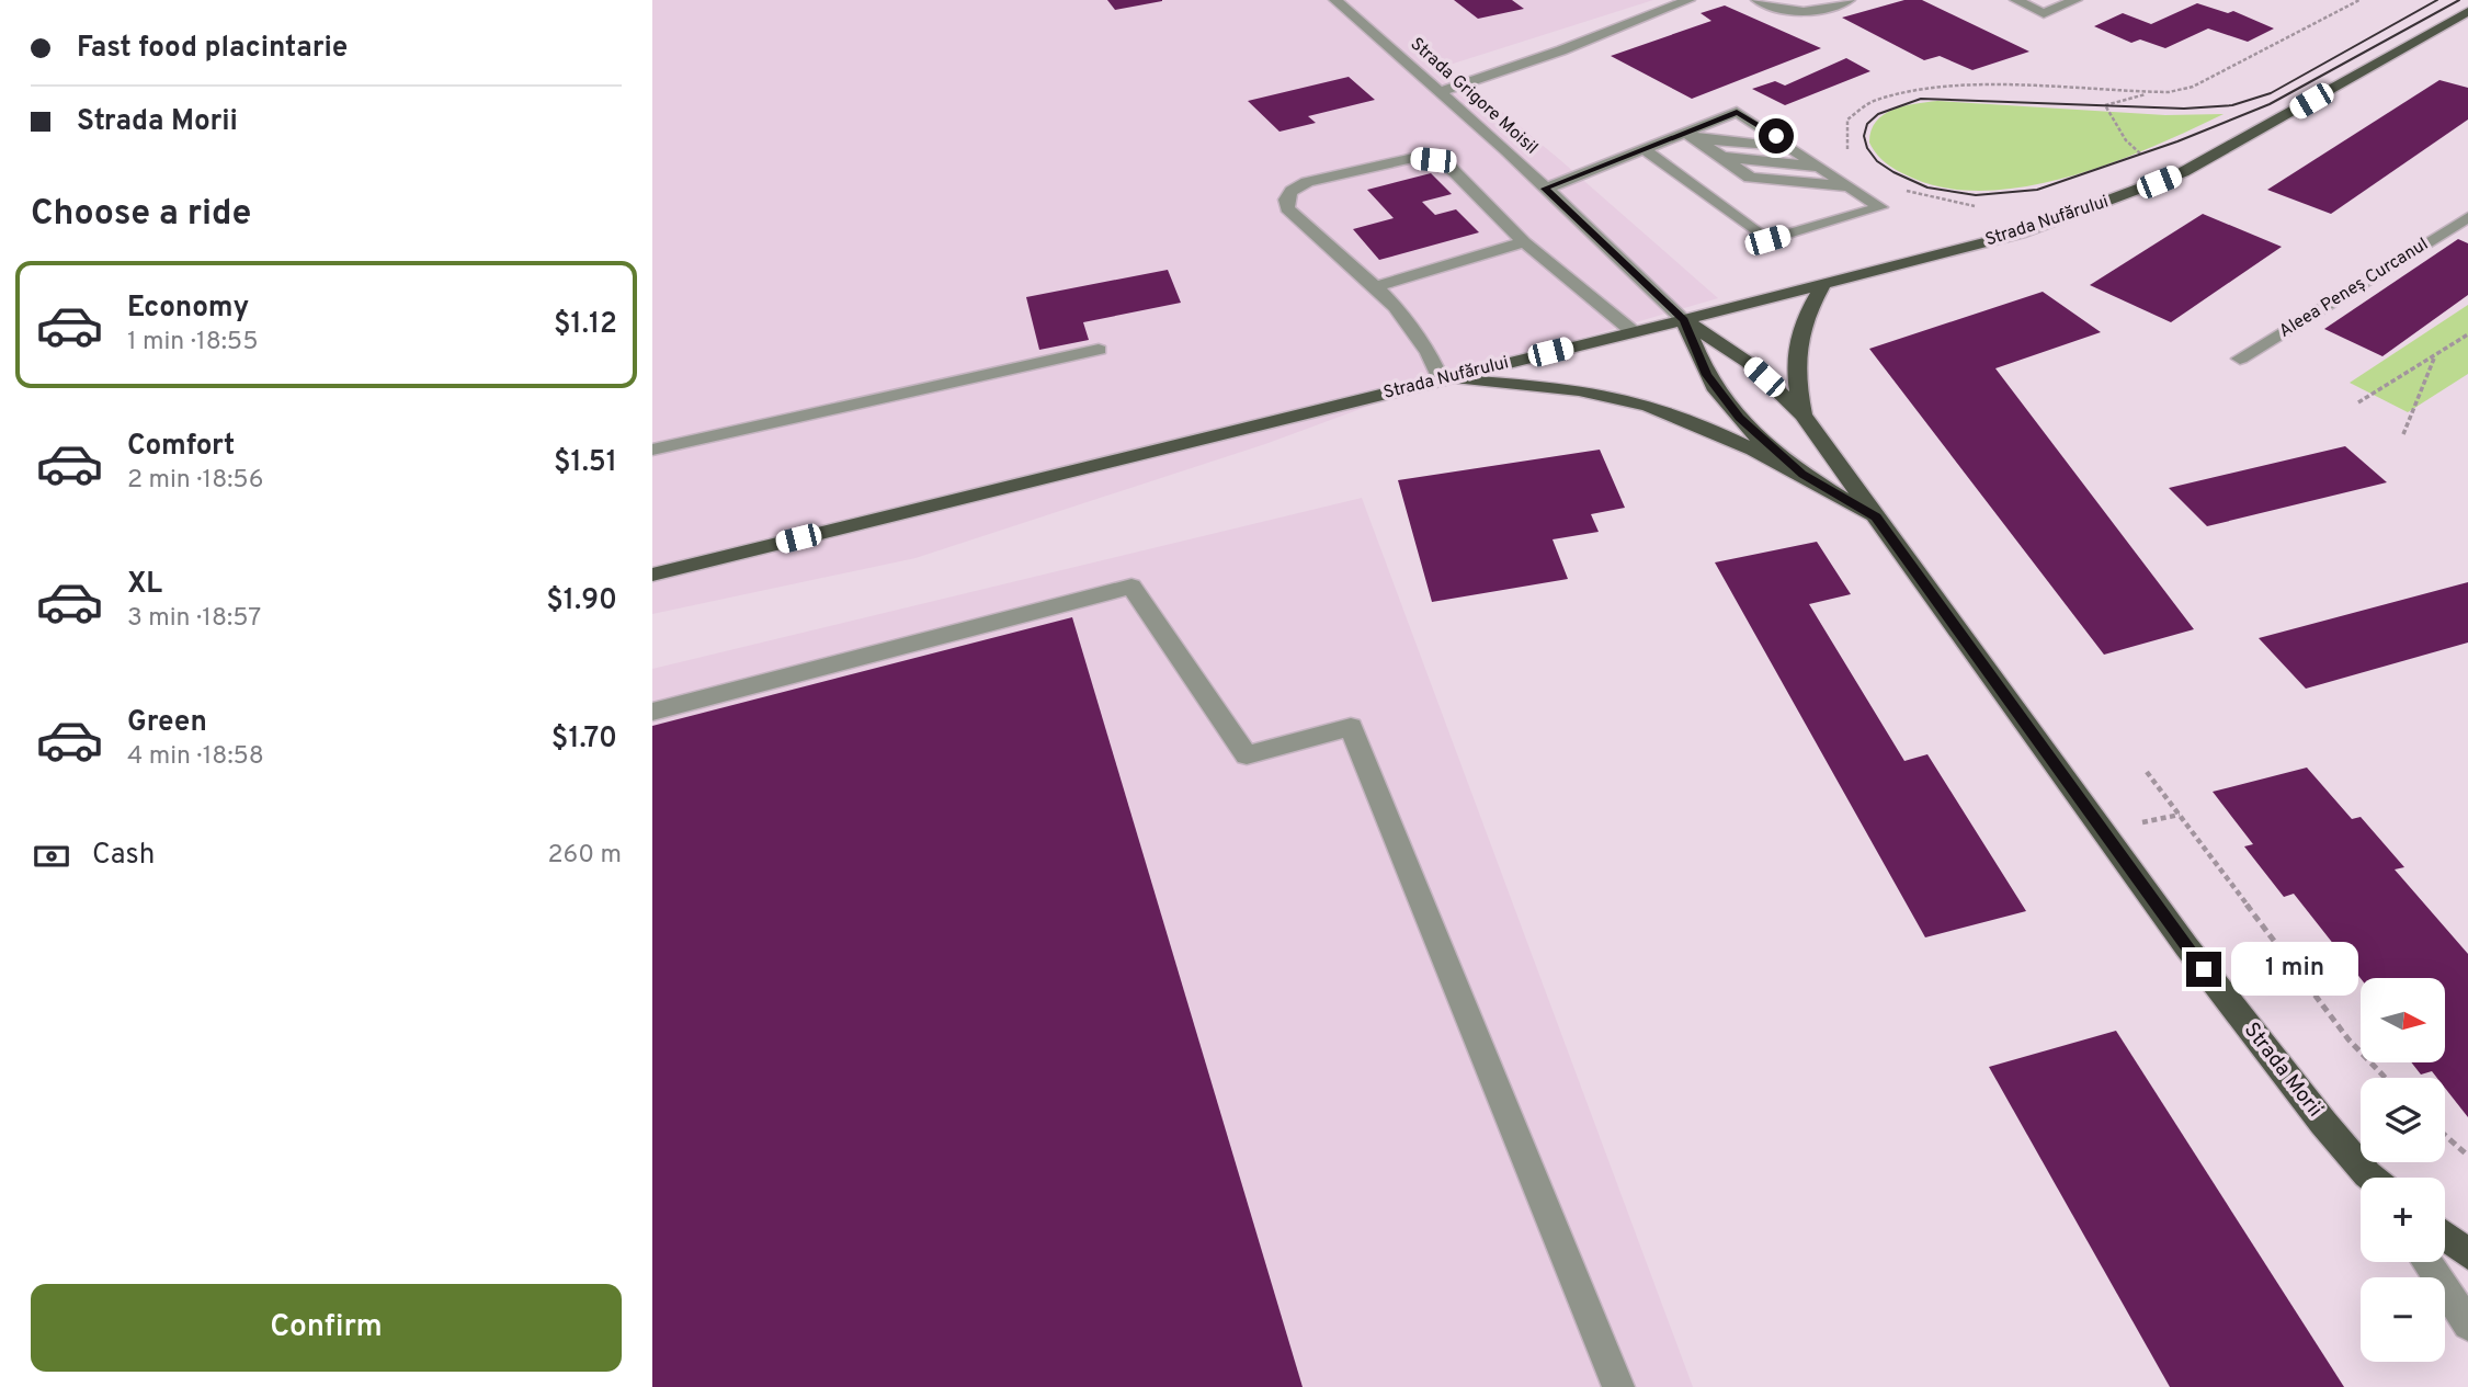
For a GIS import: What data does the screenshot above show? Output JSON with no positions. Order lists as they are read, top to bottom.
{
  "streets": {
    "main road": ["Strada Nufărului", "Strada Morii"],
    "street": ["Strada Grigore Moisil", "Aleea Peneș Curcanul"]
  },
  "crossings": [
    ["Strada Grigore Moisil", "Strada Nufărului"],
    ["Strada Grigore Moisil", "Strada Morii"],
    ["Strada Nufărului", "Strada Morii"]
  ],
  "north": "right",
  "page": {
    "banner": ["Fast food placintarie", "Strada Morii"],
    "heading": "Choose a ride",
    "list": [
      {
        "name": "Economy",
        "note": "1 min · 18:55",
        "value": "$1.12"
      },
      {
        "name": "Comfort",
        "note": "2 min · 18:56",
        "value": "$1.51"
      },
      {
        "name": "XL",
        "note": "3 min · 18:57",
        "value": "$1.90"
      },
      {
        "name": "Green",
        "note": "4 min · 18:58",
        "value": "$1.70"
      }
    ],
    "pay": ["Cash", "260 m"],
    "bubble": "1 min",
    "map_buttons": ["+", "−"],
    "buttons": "Confirm"
  }
}
